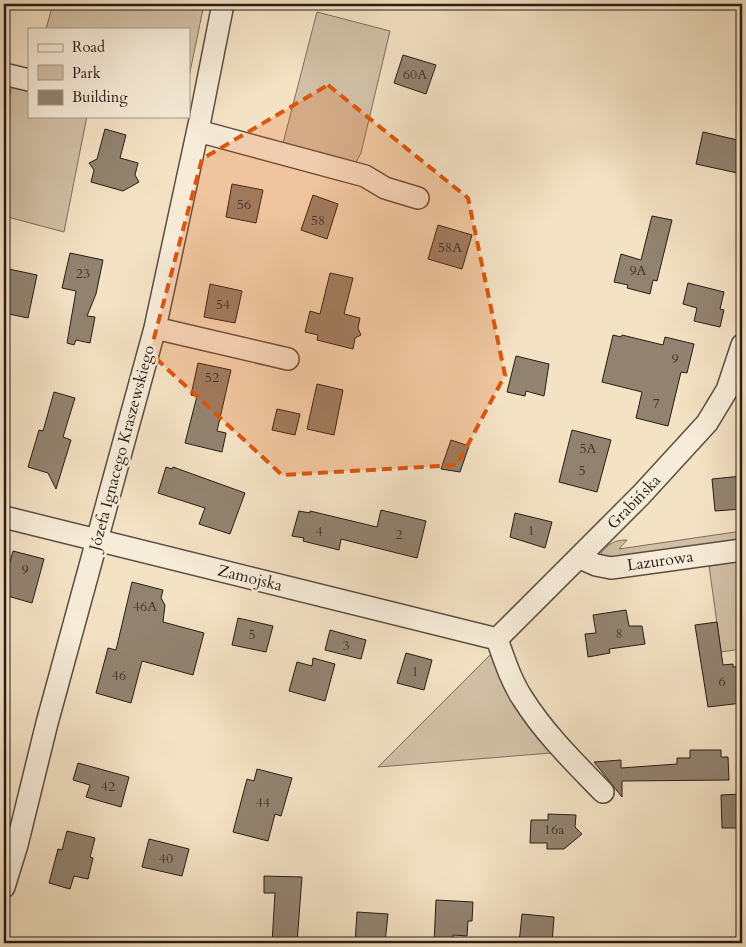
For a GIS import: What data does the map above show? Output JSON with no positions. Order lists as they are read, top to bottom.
{
  "streets": {
    "street": [
      "Józefa Ignacego Kraszewskiego",
      "Grabińska",
      "Lazurowa",
      "Zamojska"
    ]
  },
  "crossings": [
    ["Józefa Ignacego Kraszewskiego", "Zamojska"],
    ["Grabińska", "Lazurowa"],
    ["Grabińska", "Zamojska"]
  ],
  "house_numbers": [
    "60A",
    "56",
    "58",
    "58A",
    "9A",
    "23",
    "54",
    "9",
    "52",
    "7",
    "5A",
    "5",
    "1",
    "4",
    "2",
    "9",
    "46A",
    "8",
    "5",
    "3",
    "1",
    "46",
    "6",
    "42",
    "44",
    "16a",
    "40"
  ],
  "legend": ["Road", "Park", "Building"]
}
